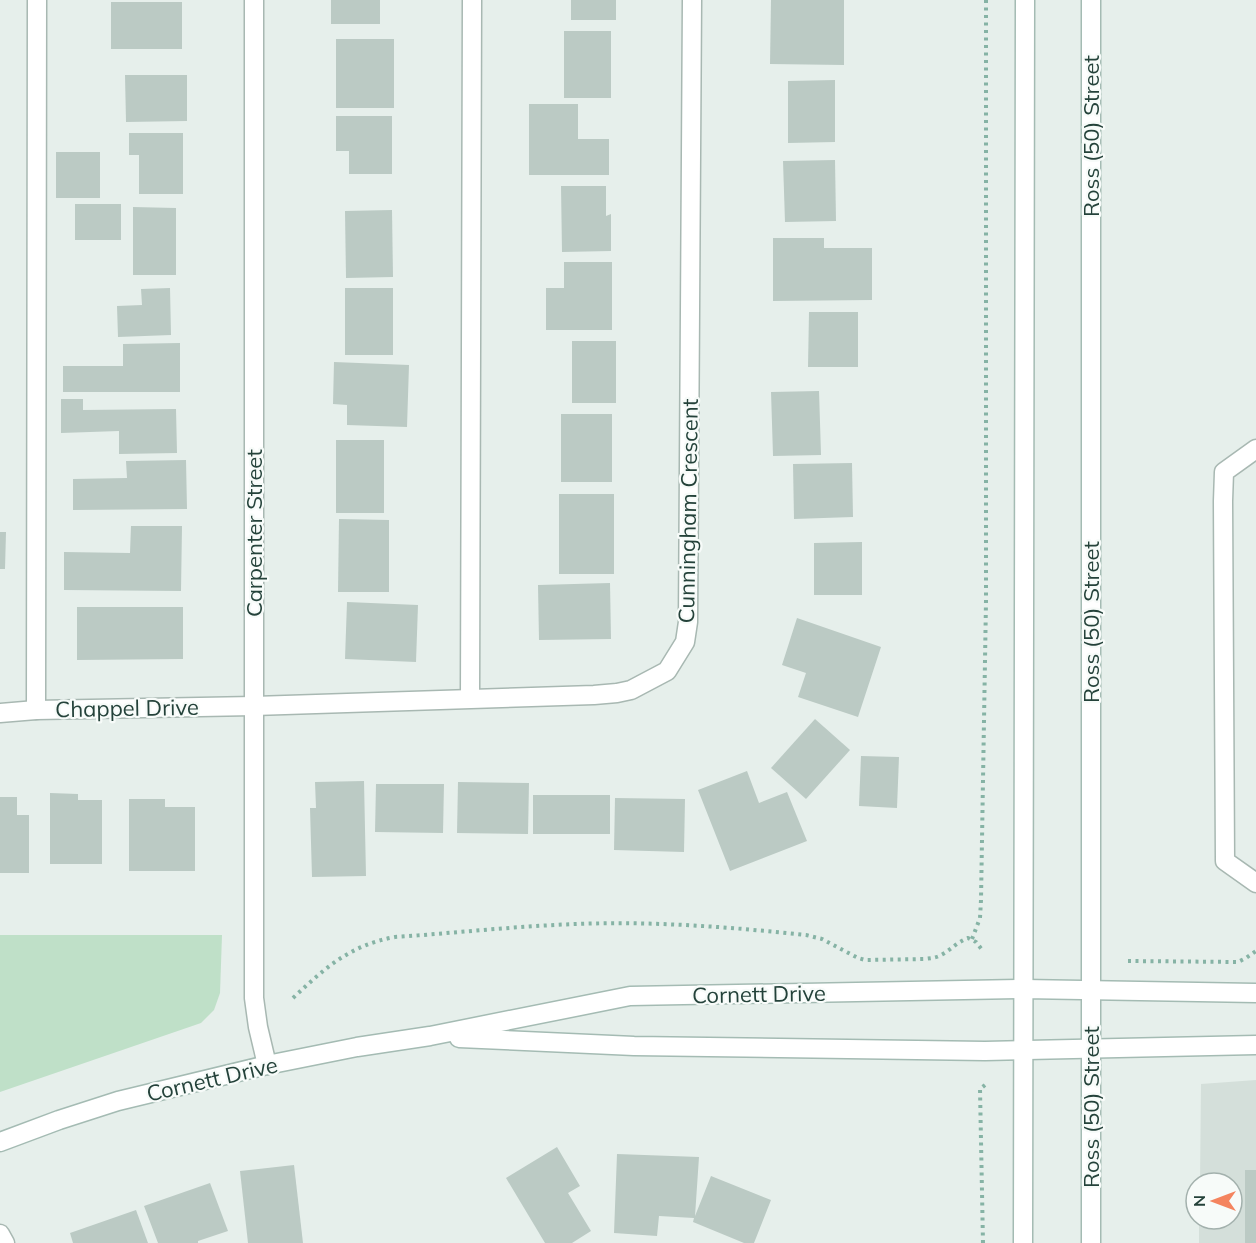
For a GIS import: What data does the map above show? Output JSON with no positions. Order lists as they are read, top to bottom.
{
  "streets": {
    "street": [
      "Ross (50) Street",
      "Cunningham Crescent",
      "Carpenter Street",
      "Chappel Drive",
      "Cornett Drive"
    ]
  },
  "crossings": [
    ["Ross (50) Street", "Cornett Drive"],
    ["Cunningham Crescent", "Carpenter Street"],
    ["Cunningham Crescent", "Chappel Drive"],
    ["Carpenter Street", "Chappel Drive"],
    ["Carpenter Street", "Cornett Drive"]
  ],
  "north": "left"
}
